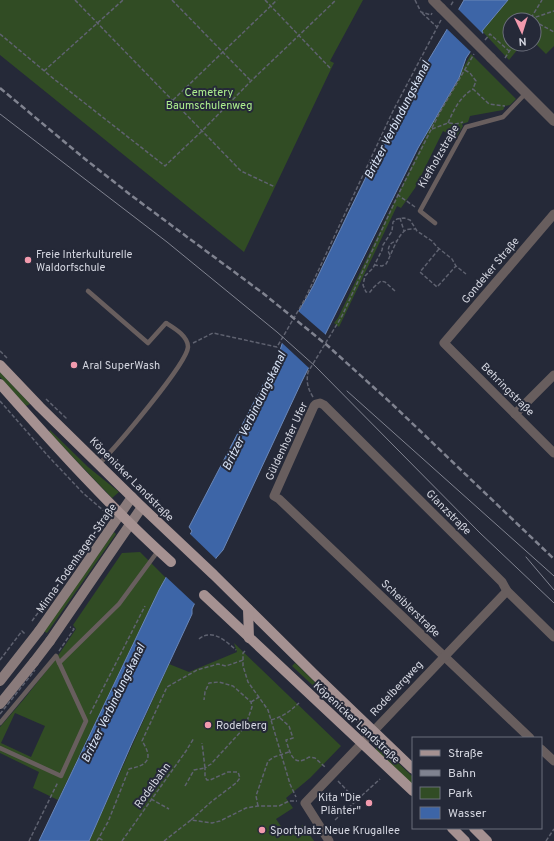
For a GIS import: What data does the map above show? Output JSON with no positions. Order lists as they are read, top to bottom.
{
  "streets": {
    "main road": ["Köpenicker Landstraße", "Minna-Todenhagen-Straße"],
    "street": [
      "Gondeker Straße",
      "Behringstraße",
      "Güldenhofer Ufer",
      "Glanzstraße",
      "Scheiblerstraße",
      "Rodelbergweg"
    ],
    "lane": ["Kiefholzstraße"],
    "path": ["Rodelbahn"]
  },
  "crossings": [
    ["Gondeker Straße", "Behringstraße"],
    ["Güldenhofer Ufer", "Glanzstraße"],
    ["Güldenhofer Ufer", "Scheiblerstraße"],
    ["Köpenicker Landstraße", "Minna-Todenhagen-Straße"],
    ["Köpenicker Landstraße", "Rodelbergweg"],
    ["Glanzstraße", "Rodelbergweg"],
    ["Scheiblerstraße", "Rodelbergweg"]
  ],
  "water": ["Britzer Verbindungskanal"],
  "parks": ["Cemetery Baumschulenweg"],
  "places": [
    "Freie Interkulturelle Waldorfschule",
    "Aral SuperWash",
    "Rodelberg",
    "Kita \"Die Plänter\"",
    "Sportplatz Neue Krugallee"
  ],
  "legend": [
    "Straße",
    "Bahn",
    "Park",
    "Wasser"
  ],
  "north": "bottom"
}
